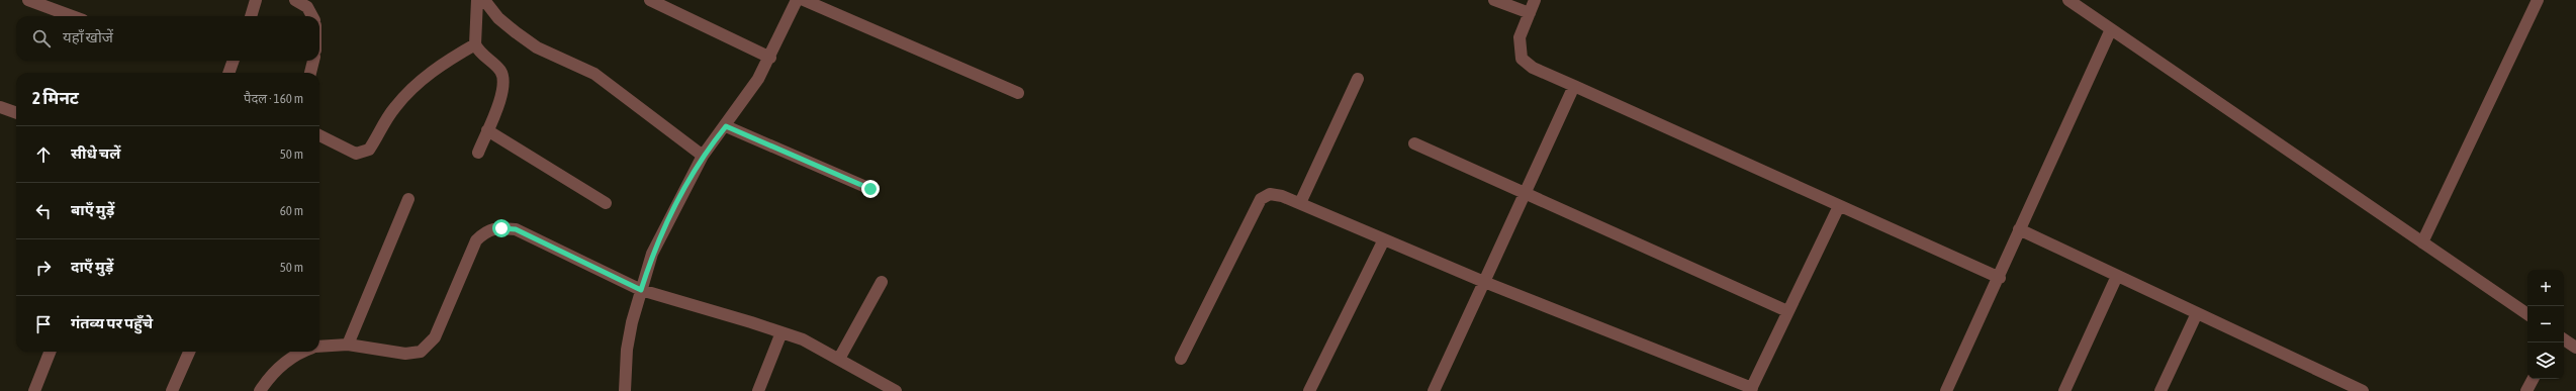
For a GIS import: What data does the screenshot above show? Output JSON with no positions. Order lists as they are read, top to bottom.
{
  "page": {
    "search": "यहाँ खोजें",
    "heading": ["2 मिनट", "पैदल · 160 m"],
    "list": [
      ["सीधे चलें", "50 m"],
      ["बाएँ मुड़ें", "60 m"],
      ["दाएँ मुड़ें", "50 m"],
      "गंतव्य पर पहुँचे"
    ],
    "map_buttons": ["+", "−"]
  }
}
